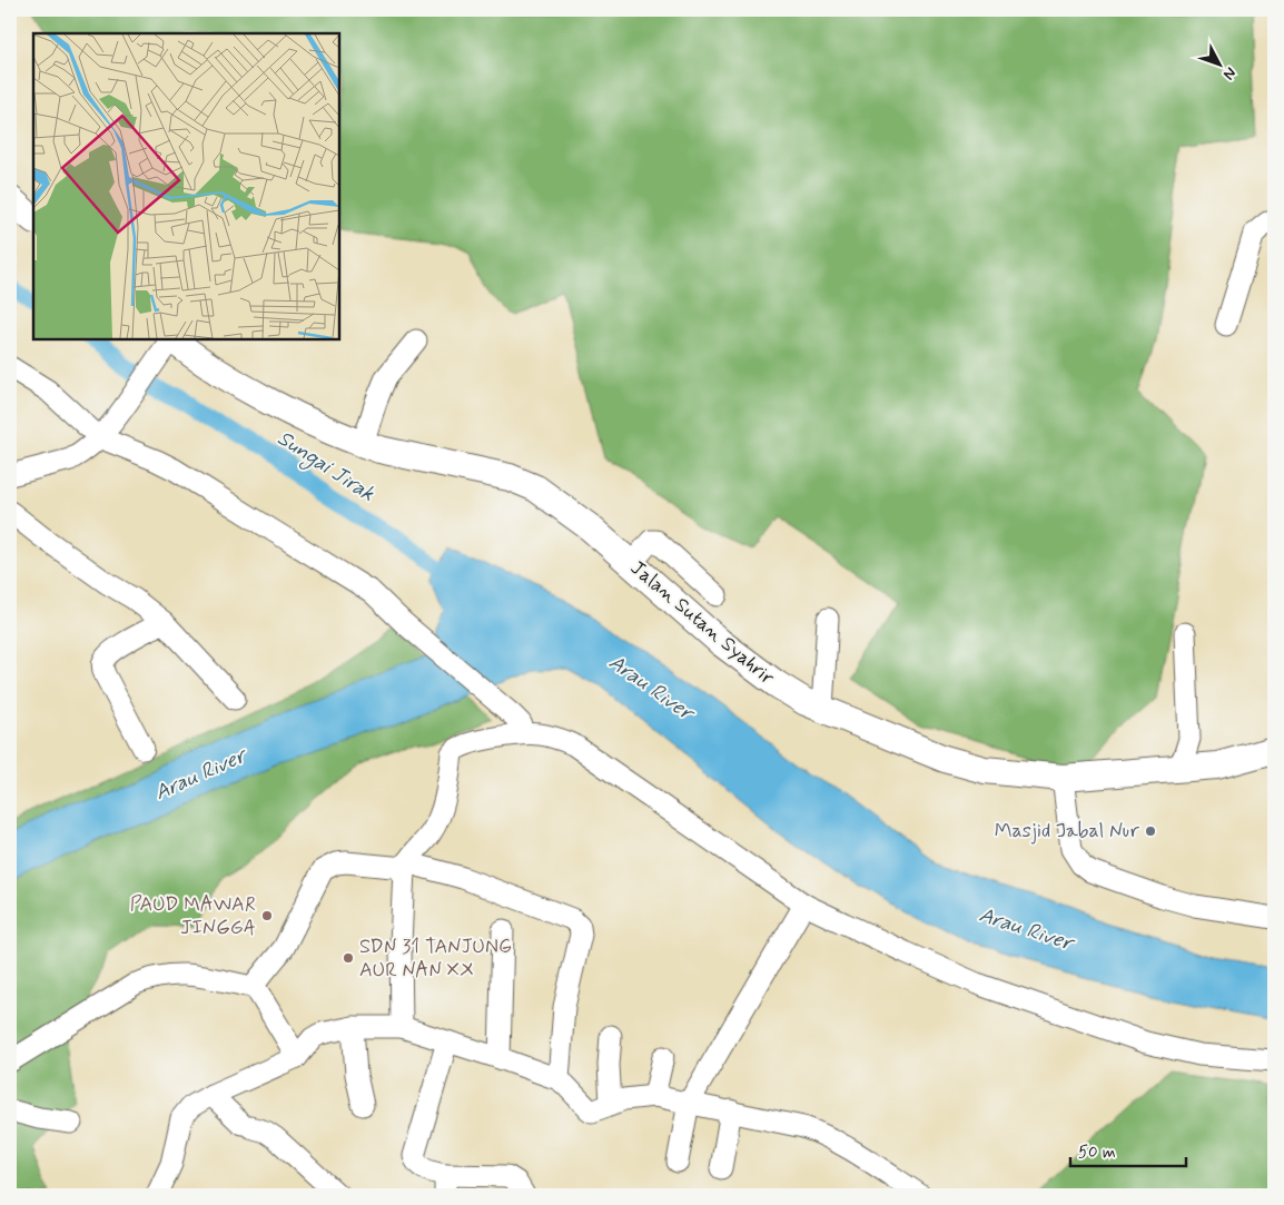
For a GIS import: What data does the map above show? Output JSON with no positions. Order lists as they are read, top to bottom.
{
  "streets": {
    "main road": ["Jalan Sutan Syahrir"]
  },
  "water": ["Sungai Jirak", "Arau River"],
  "places": ["Masjid Jabal Nur", "PAUD MAWAR JINGGA", "SDN 31 TANJUNG AUR NAN XX"],
  "scale_bar": "50 m",
  "north": "bottom right"
}
